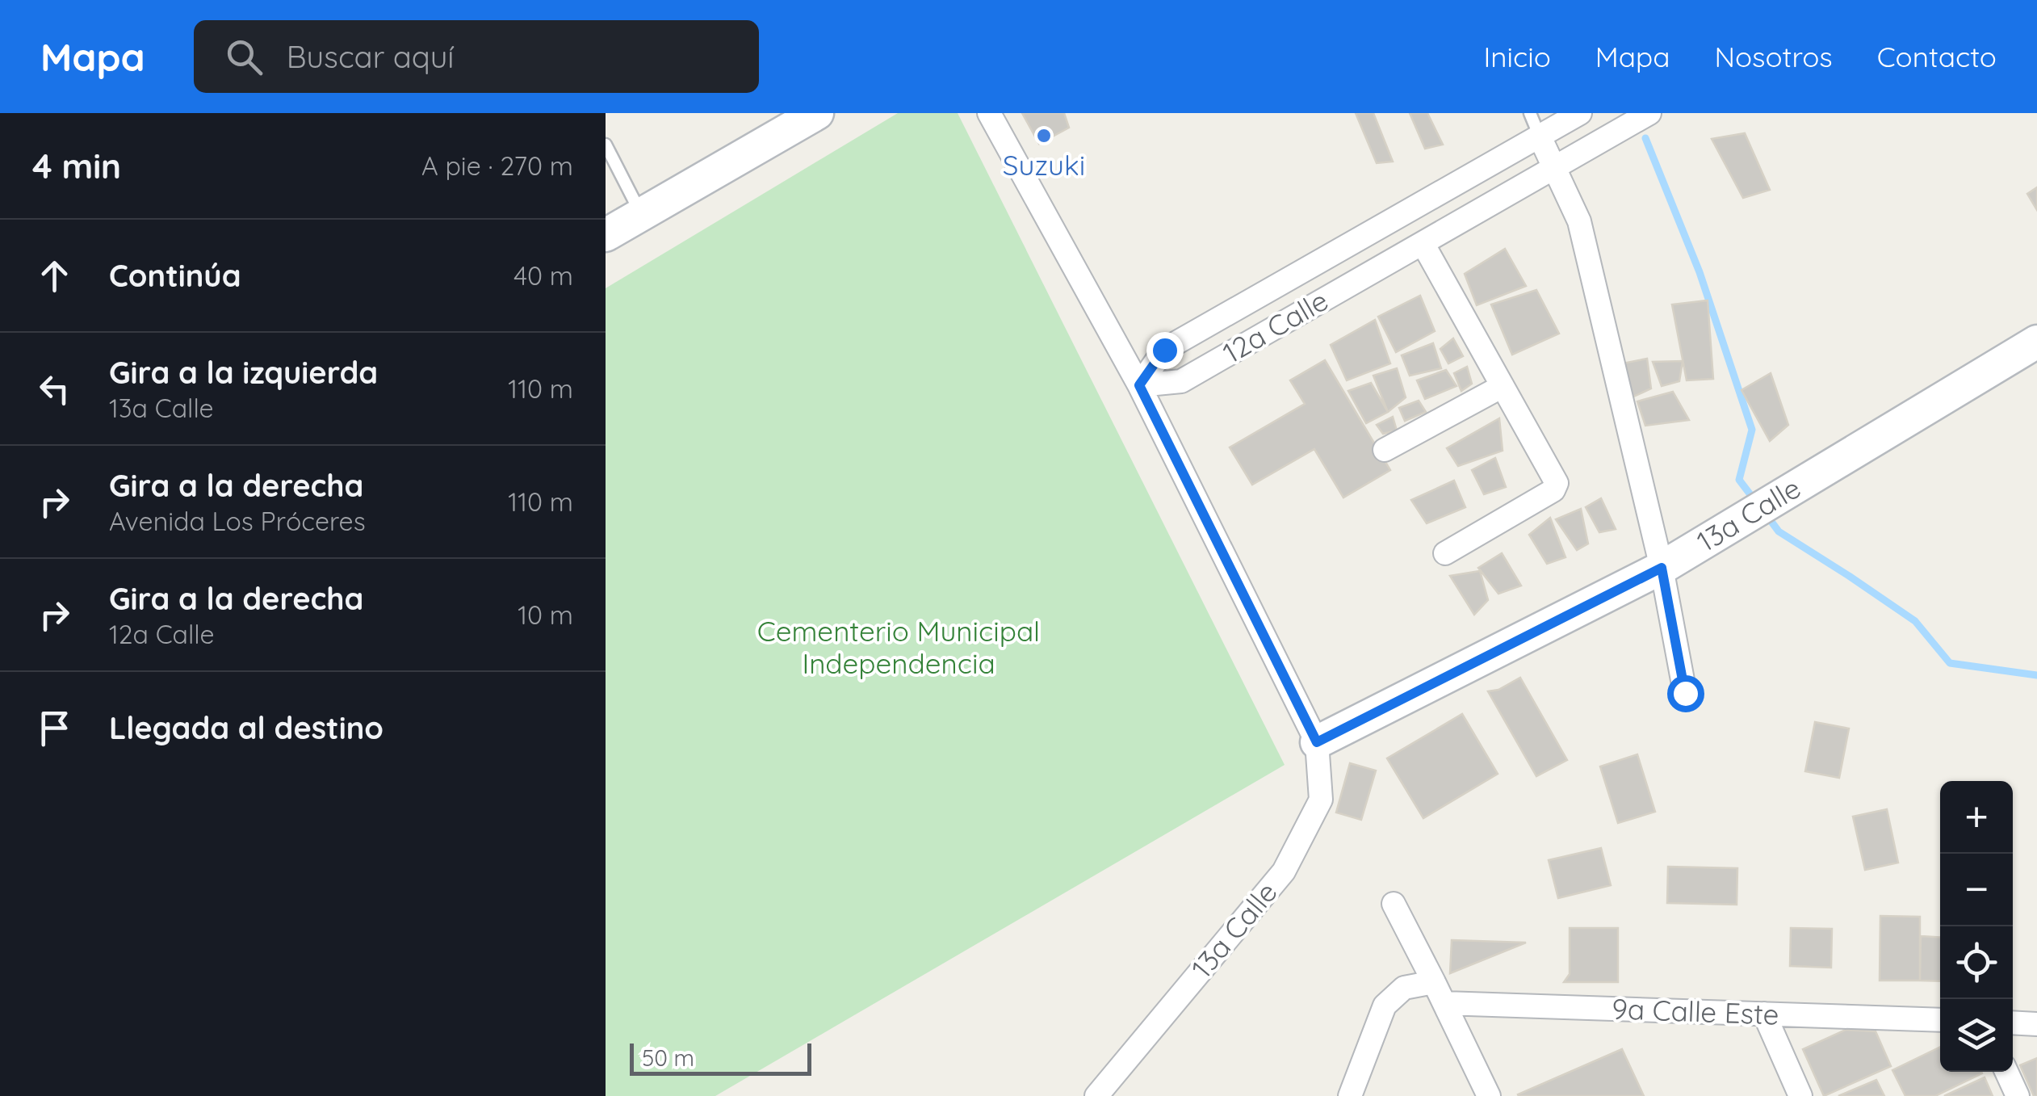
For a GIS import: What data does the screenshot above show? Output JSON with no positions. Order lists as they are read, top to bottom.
{
  "streets": {
    "street": ["12a Calle", "13a Calle", "9a Calle Este"]
  },
  "parks": ["Cementerio Municipal Independencia"],
  "places": ["Suzuki"],
  "scale_bar": "50 m",
  "page": {
    "header": "Mapa",
    "search": "Buscar aquí",
    "nav": [
      "Inicio",
      "Mapa",
      "Nosotros",
      "Contacto"
    ],
    "heading": ["4 min", "A pie · 270 m"],
    "list": [
      ["Continúa", "40 m"],
      ["Gira a la izquierda", "13a Calle", "110 m"],
      ["Gira a la derecha", "Avenida Los Próceres", "110 m"],
      ["Gira a la derecha", "12a Calle", "10 m"],
      "Llegada al destino"
    ],
    "map_buttons": ["+", "−"],
    "scale": "50 m"
  }
}
